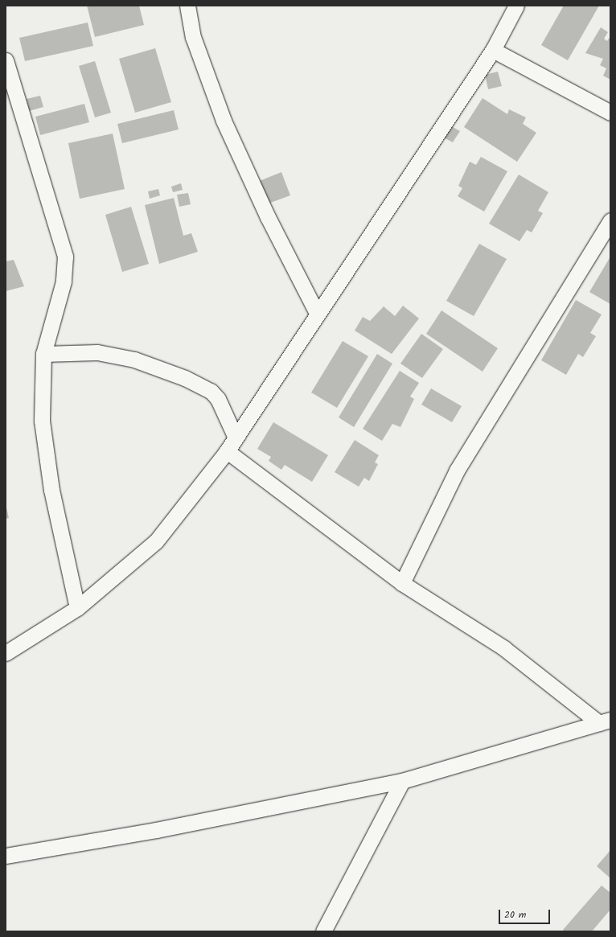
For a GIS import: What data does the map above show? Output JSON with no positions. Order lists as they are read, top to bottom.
{
  "scale_bar": "20 m"
}
